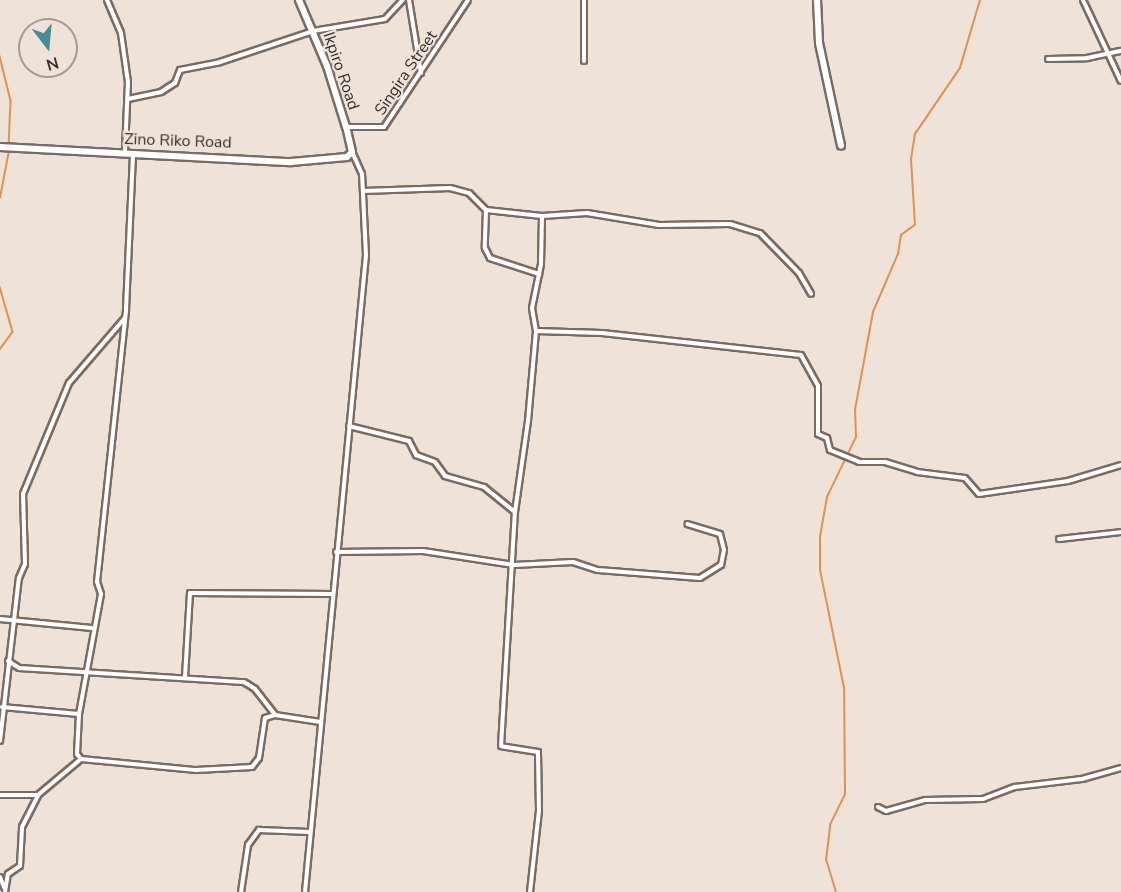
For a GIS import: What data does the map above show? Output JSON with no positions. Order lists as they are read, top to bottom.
{
  "streets": {
    "street": ["Ikpiro Road", "Singira Street", "Zino Riko Road"]
  },
  "crossings": [
    ["Ikpiro Road", "Singira Street"],
    ["Ikpiro Road", "Zino Riko Road"]
  ],
  "north": "bottom"
}
